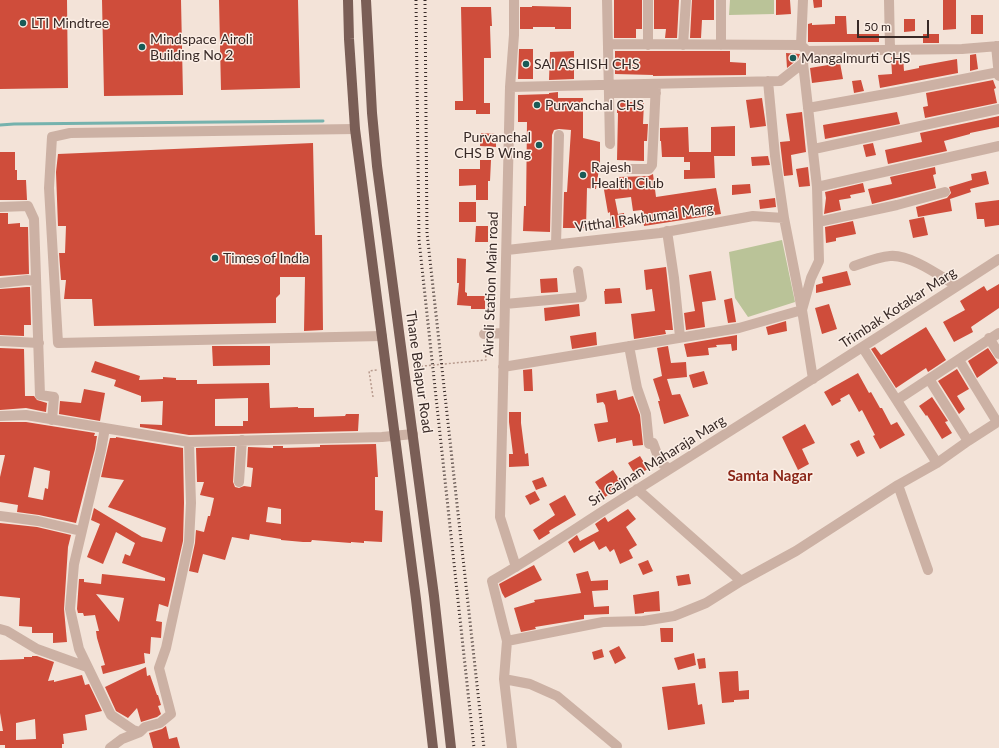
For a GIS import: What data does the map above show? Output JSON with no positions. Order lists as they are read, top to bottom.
{
  "streets": {
    "main road": ["Thane Belapur Road"],
    "street": [
      "Vitthal Rakhumai Marg",
      "Airoli Station Main road",
      "Trimbak Kotakar Marg",
      "Sri Gajnan Maharaja Marg"
    ]
  },
  "crossings": [
    ["Vitthal Rakhumai Marg", "Airoli Station Main road"],
    ["Airoli Station Main road", "Sri Gajnan Maharaja Marg"],
    ["Trimbak Kotakar Marg", "Sri Gajnan Maharaja Marg"]
  ],
  "districts": ["Samta Nagar"],
  "places": [
    "LTI Mindtree",
    "Mindspace Airoli Building No 2",
    "Mangalmurti CHS",
    "SAI ASHISH CHS",
    "Purvanchal CHS",
    "Purvanchal CHS B Wing",
    "Rajesh Health Club",
    "Times of India"
  ],
  "scale_bar": "50 m"
}
